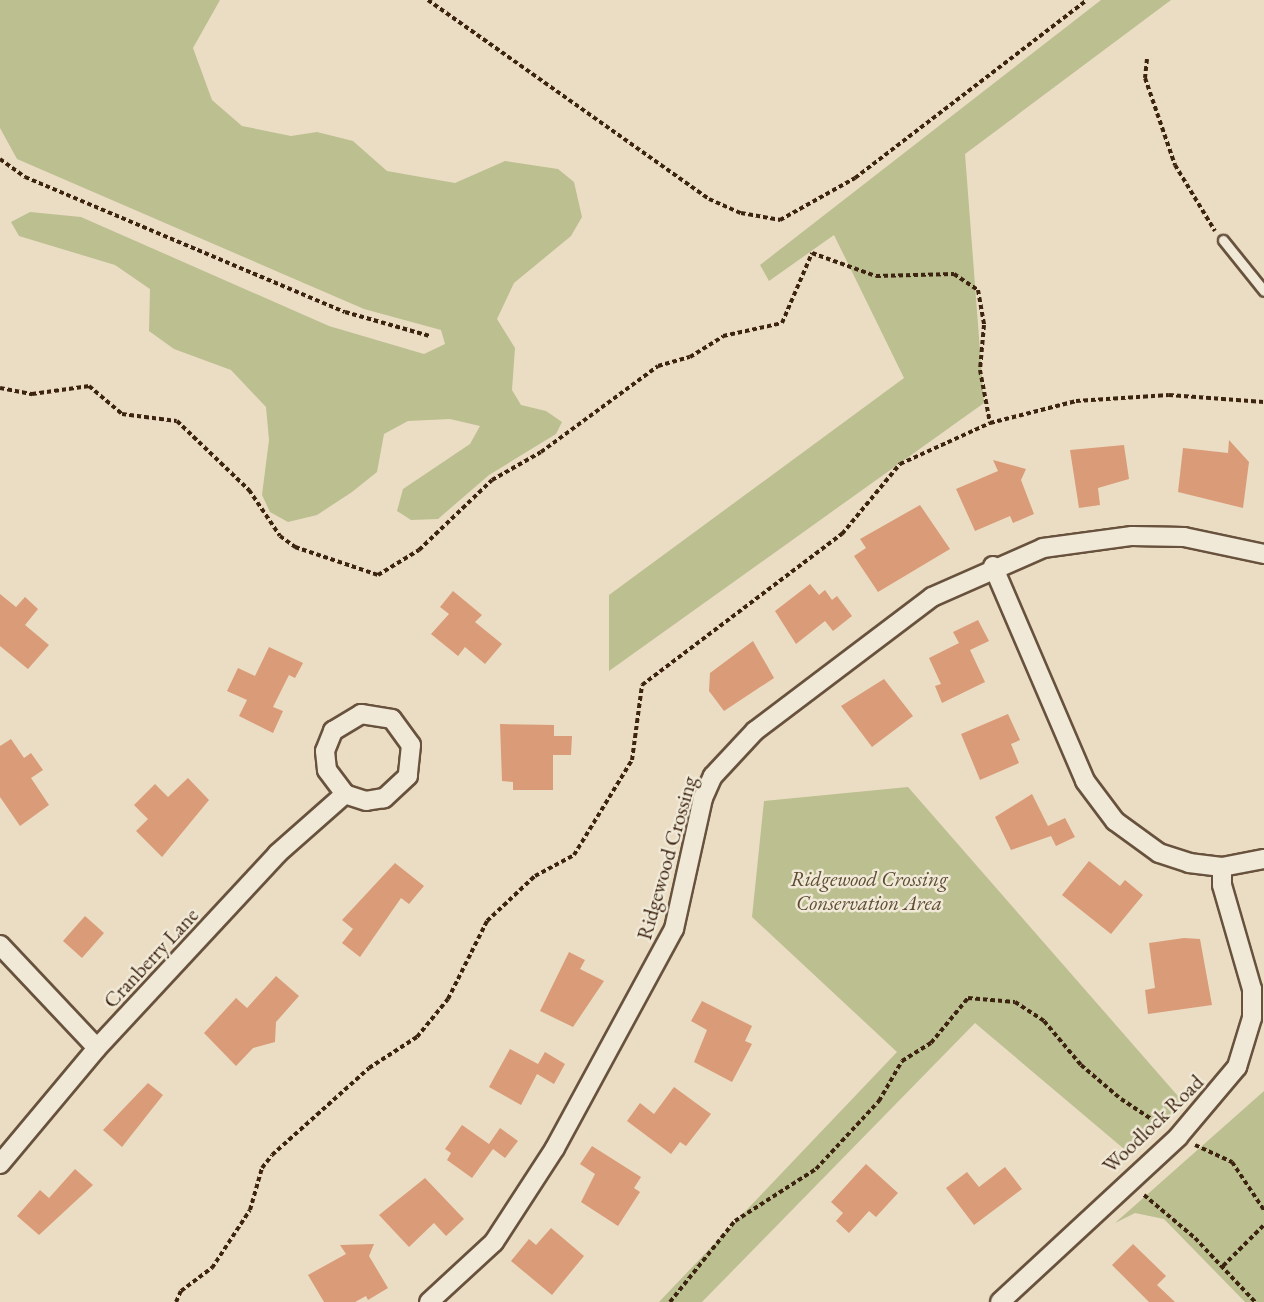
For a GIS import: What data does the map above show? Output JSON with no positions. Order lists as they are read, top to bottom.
{
  "streets": {
    "street": ["Ridgewood Crossing", "Cranberry Lane", "Woodlock Road"]
  },
  "parks": ["Ridgewood Crossing Conservation Area"]
}
